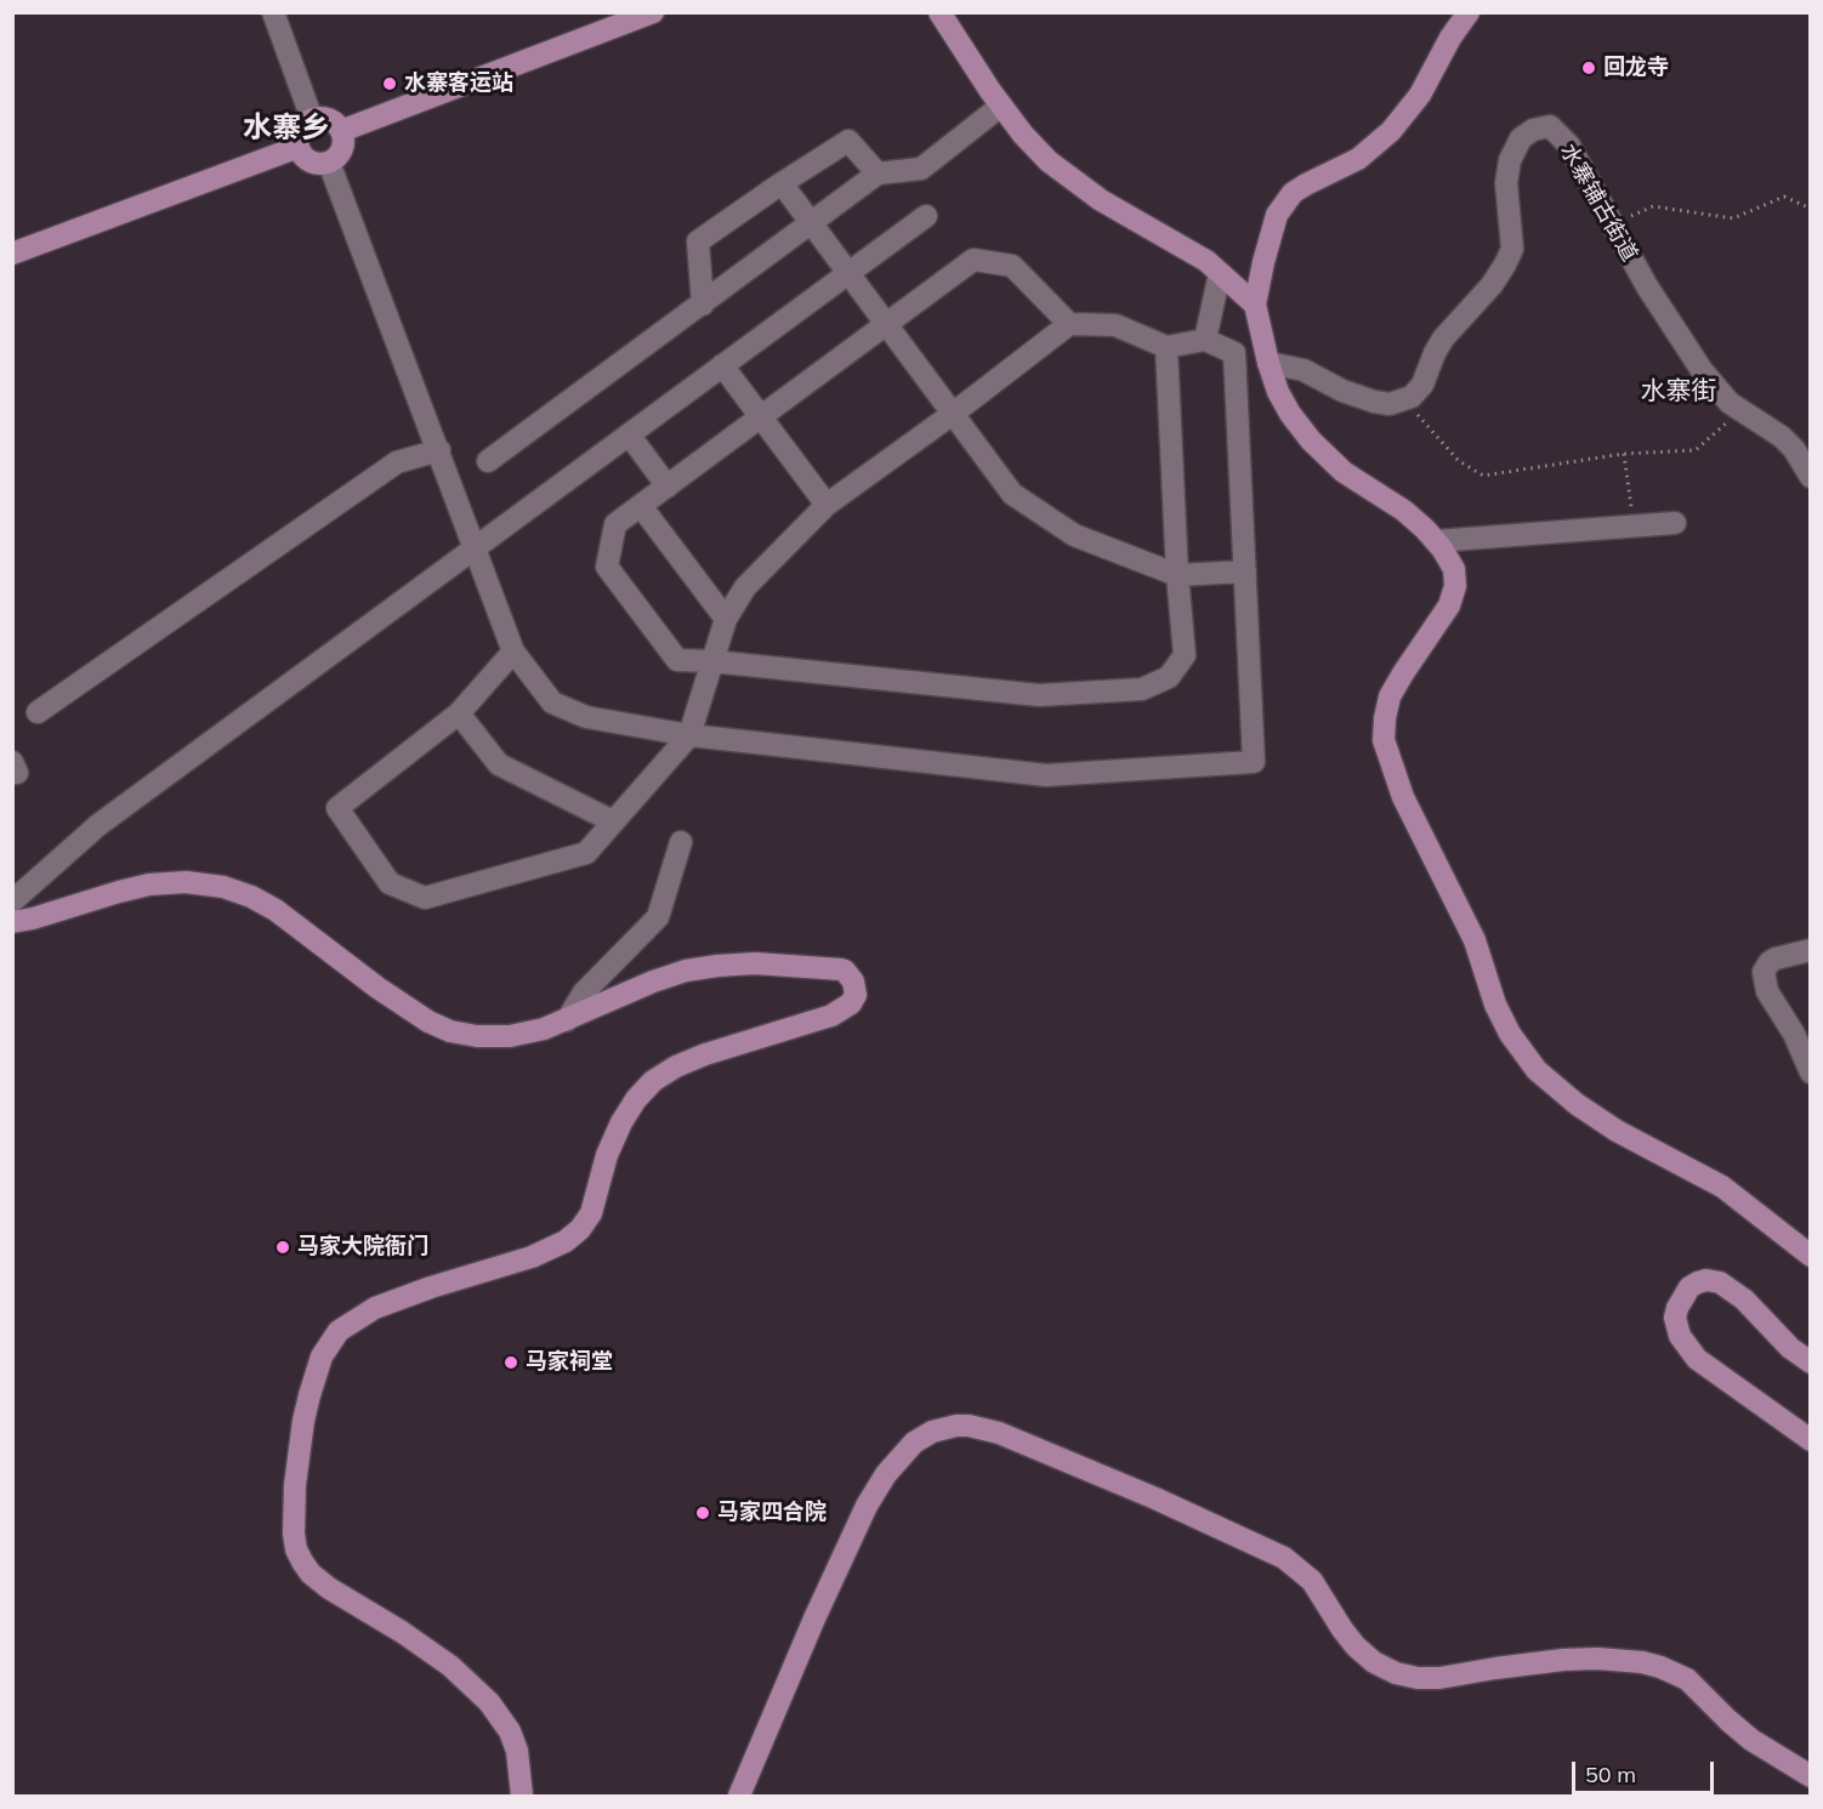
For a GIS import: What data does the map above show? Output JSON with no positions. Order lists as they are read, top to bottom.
{
  "streets": {
    "street": ["水寨铺古街道"]
  },
  "districts": ["水寨乡", "水寨街"],
  "places": [
    "回龙寺",
    "水寨客运站",
    "马家大院衙门",
    "马家祠堂",
    "马家四合院"
  ],
  "scale_bar": "50 m"
}
